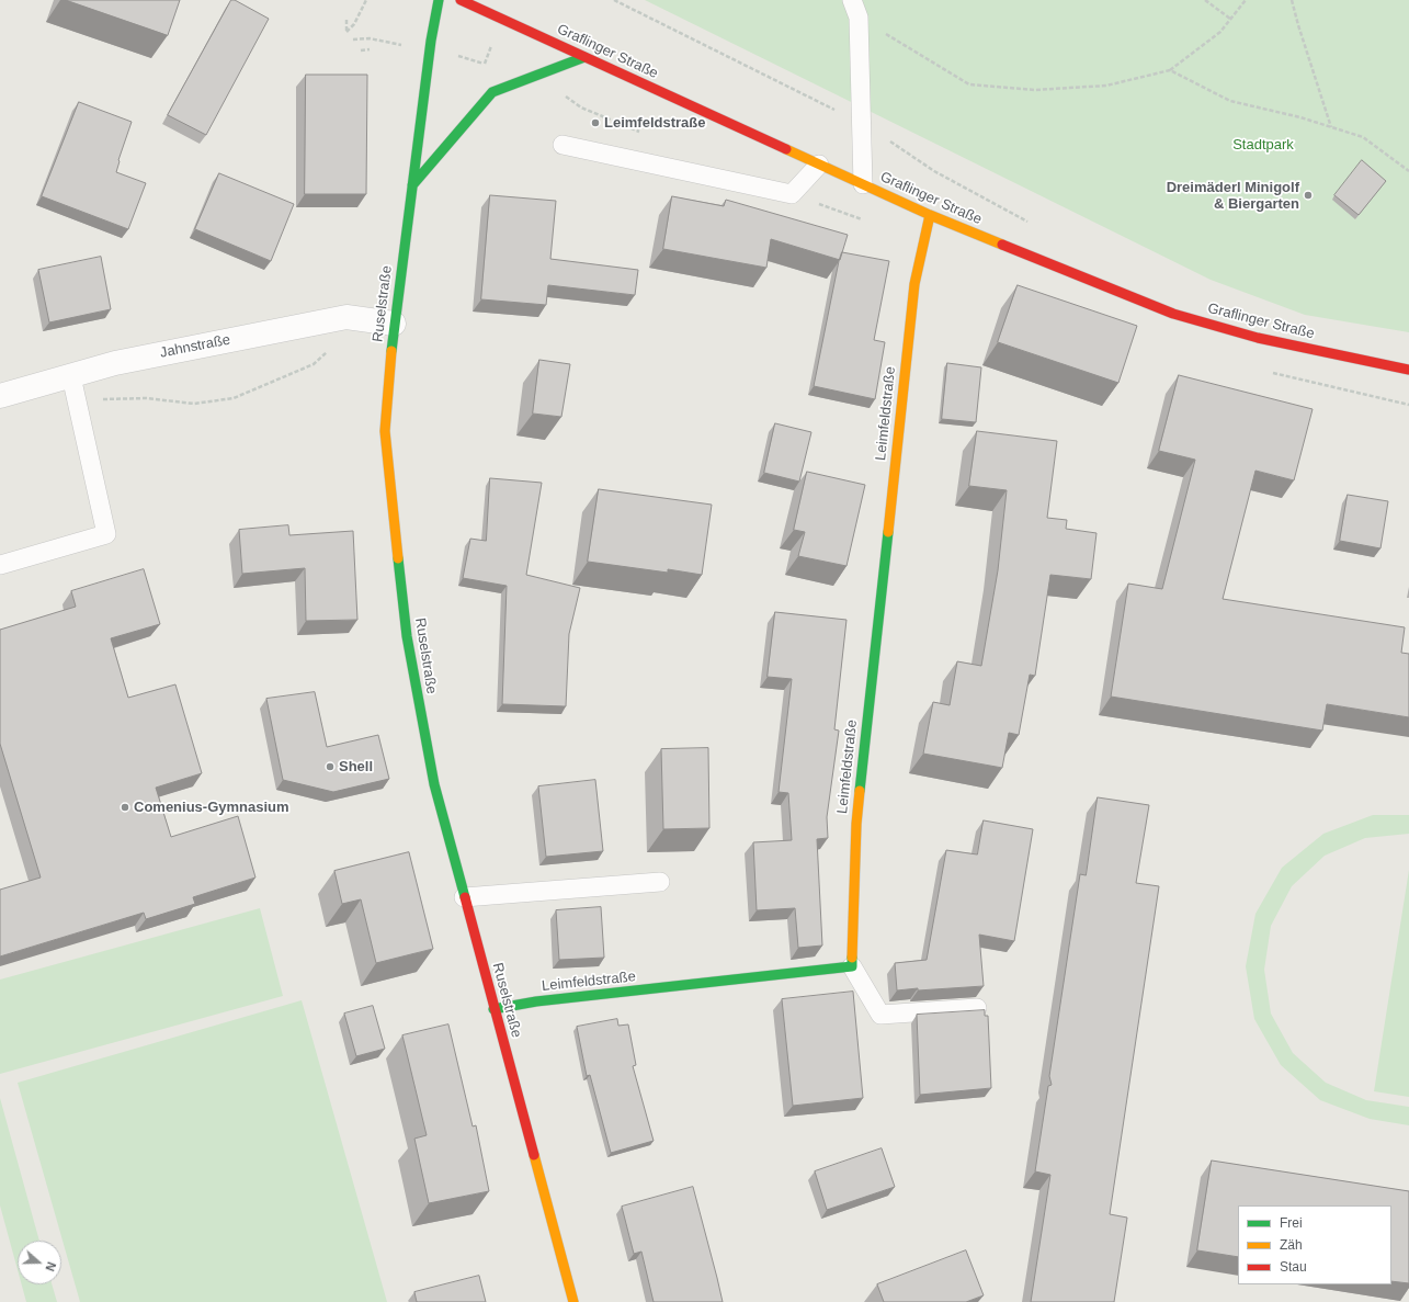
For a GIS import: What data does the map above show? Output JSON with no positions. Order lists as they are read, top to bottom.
{
  "streets": {
    "street": [
      "Graflinger Straße",
      "Ruselstraße",
      "Jahnstraße",
      "Leimfeldstraße"
    ]
  },
  "crossings": [
    ["Graflinger Straße", "Leimfeldstraße"],
    ["Ruselstraße", "Jahnstraße"],
    ["Ruselstraße", "Leimfeldstraße"]
  ],
  "parks": ["Stadtpark"],
  "places": [
    "Leimfeldstraße",
    "Dreimäderl Minigolf & Biergarten",
    "Shell",
    "Comenius-Gymnasium"
  ],
  "legend": ["Frei", "Zäh", "Stau"],
  "north": "right"
}
